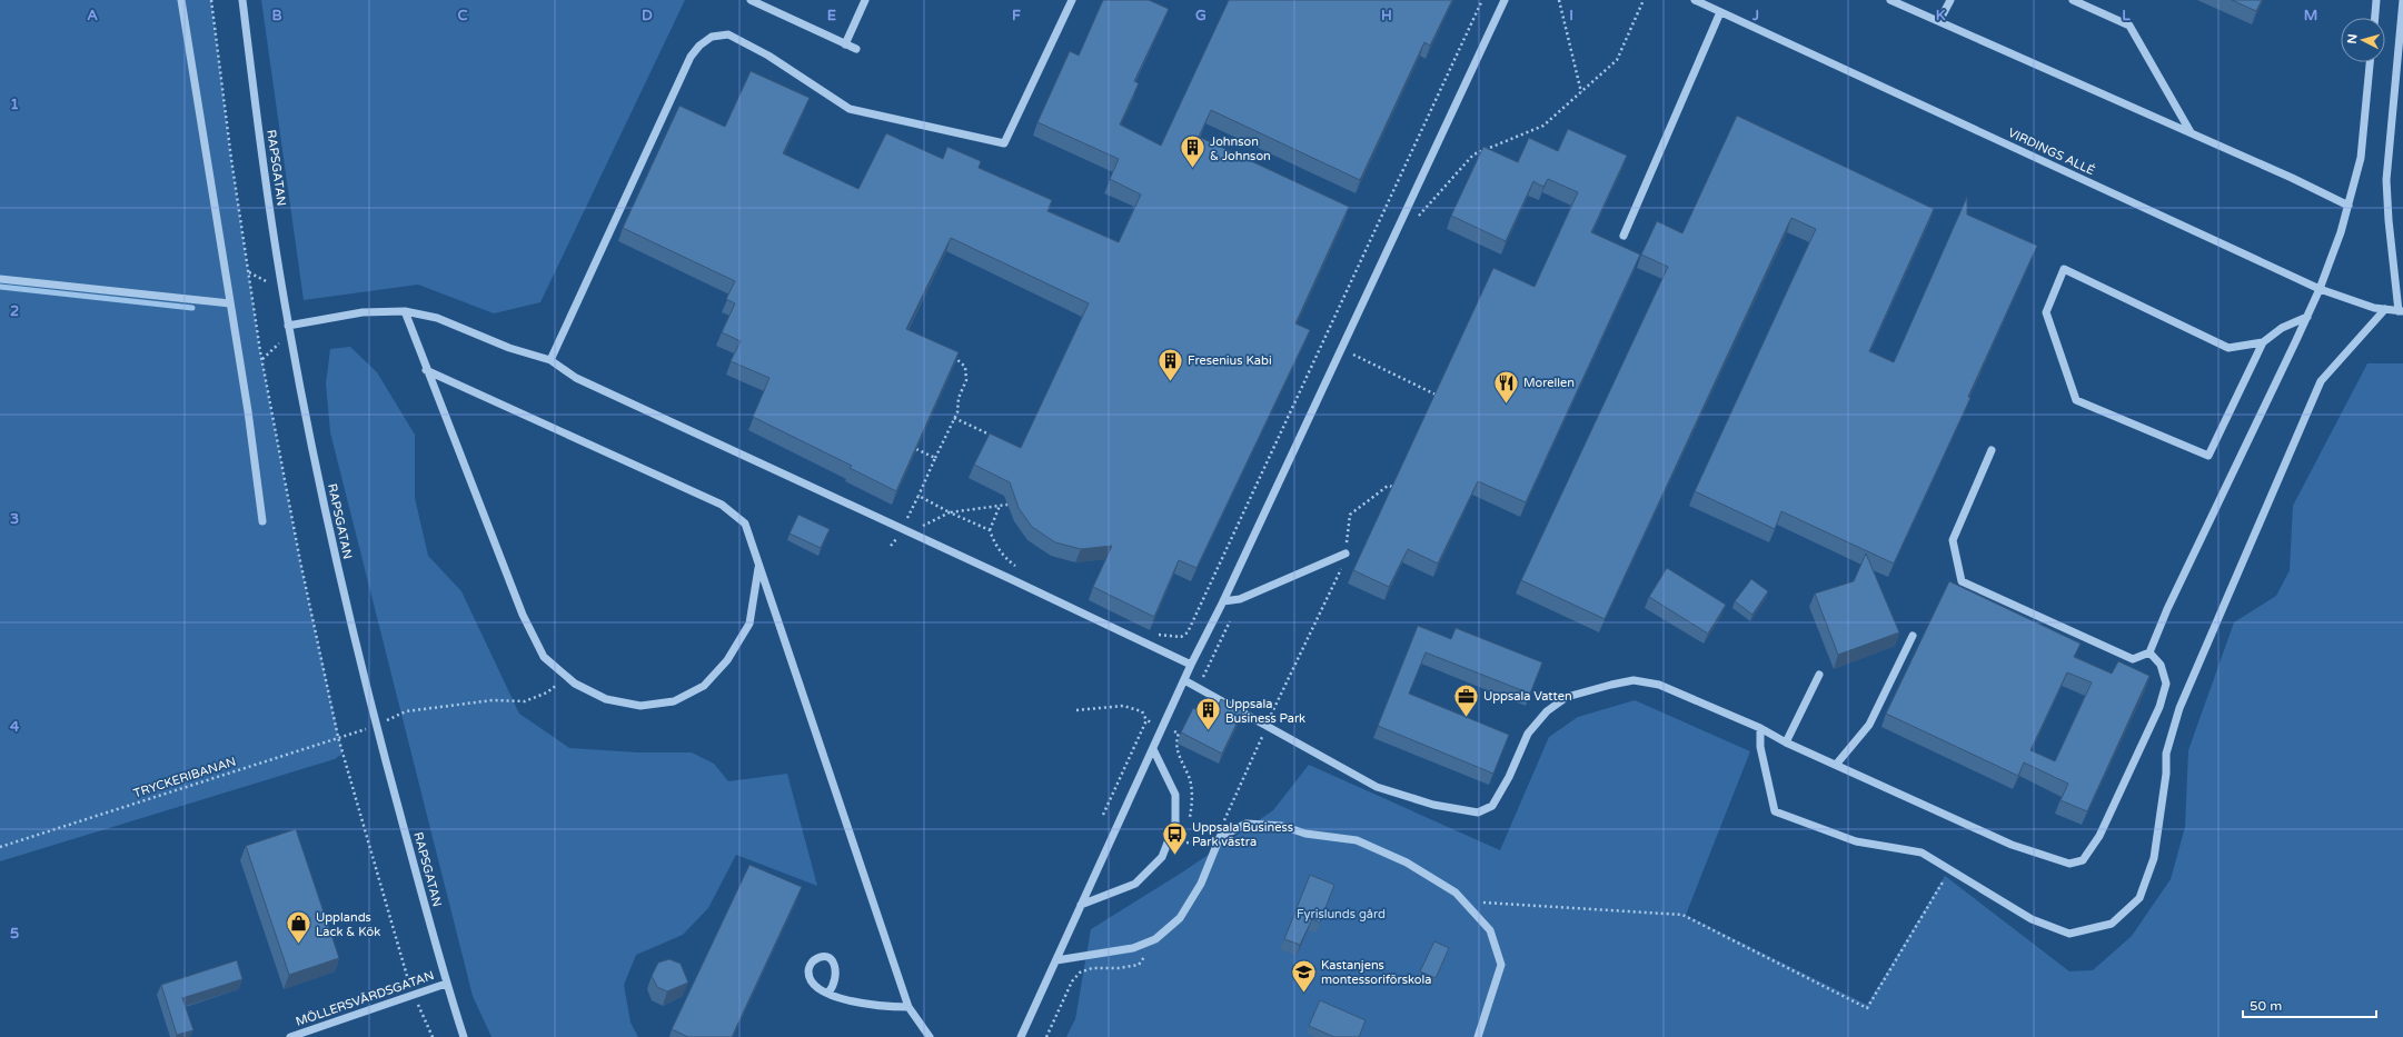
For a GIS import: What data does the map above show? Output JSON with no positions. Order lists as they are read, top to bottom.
{
  "streets": {
    "street": ["VIRDINGS ALLÉ", "RAPSGATAN", "MÖLLERSVÄRDSGATAN"],
    "path": ["TRYCKERIBANAN"]
  },
  "crossings": [
    ["RAPSGATAN", "TRYCKERIBANAN"],
    ["RAPSGATAN", "MÖLLERSVÄRDSGATAN"]
  ],
  "parks": ["Fyrislunds gård"],
  "places": {
    "building": ["Johnson & Johnson", "Fresenius Kabi", "Uppsala Business Park"],
    "restaurant": ["Morellen"],
    "office": ["Uppsala Vatten"],
    "bus stop": ["Uppsala Business Park västra"],
    "shop": ["Upplands Lack & Kök"],
    "school or university": ["Kastanjens montessoriförskola"]
  },
  "scale_bar": "50 m",
  "north": "left",
  "grid": {
    "columns": [
      "A",
      "B",
      "C",
      "D",
      "E",
      "F",
      "G",
      "H",
      "I",
      "J",
      "K",
      "L",
      "M"
    ],
    "rows": [
      "1",
      "2",
      "3",
      "4",
      "5"
    ]
  }
}
